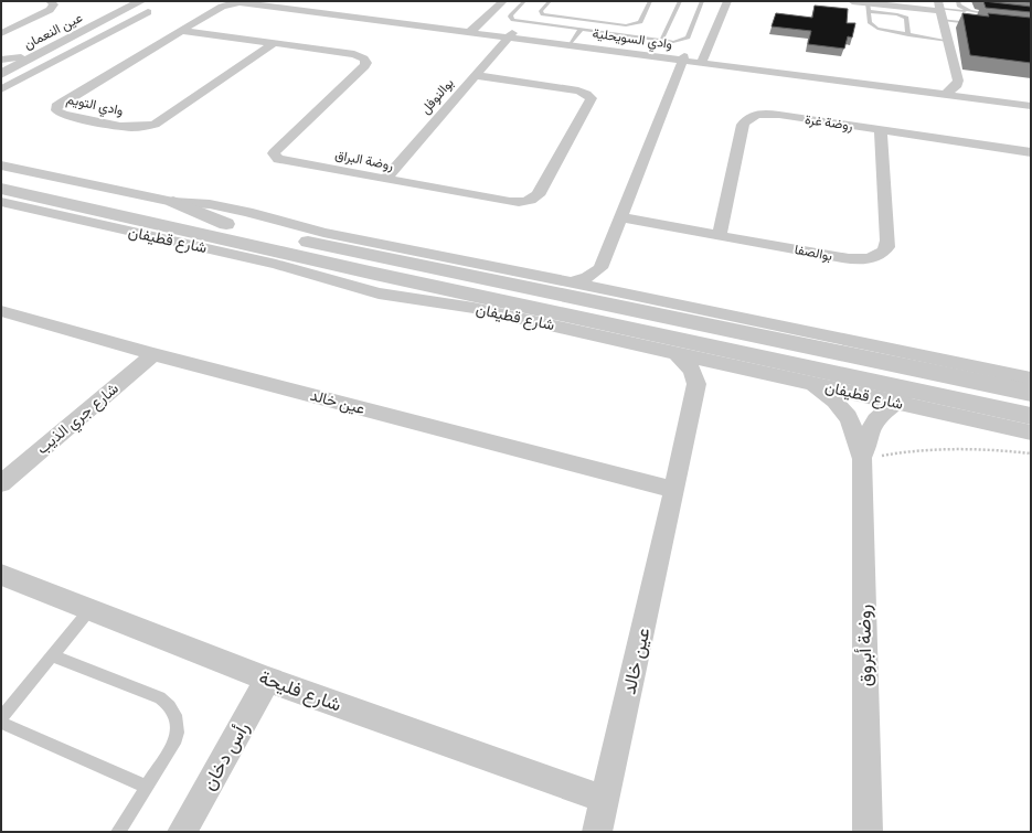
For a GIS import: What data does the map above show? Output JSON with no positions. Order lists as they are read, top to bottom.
{
  "streets": {
    "street": [
      "عين النعمان",
      "وادي السويحلية",
      "بوالنوفل",
      "وادي التويم",
      "روضة غرة",
      "روضة البراق",
      "شارع قطيفان",
      "بوالصفا",
      "عين خالد",
      "شارع جري الذيب",
      "روضة أبروق",
      "شارع فليحة",
      "رأس دخان"
    ]
  },
  "crossings": [
    ["وادي السويحلية", "بوالنوفل"],
    ["وادي السويحلية", "وادي التويم"],
    ["بوالنوفل", "روضة البراق"],
    ["وادي التويم", "روضة البراق"],
    ["روضة غرة", "بوالصفا"],
    ["شارع قطيفان", "روضة أبروق"],
    ["عين خالد", "شارع جري الذيب"],
    ["عين خالد", "شارع فليحة"],
    ["شارع فليحة", "رأس دخان"]
  ]
}
